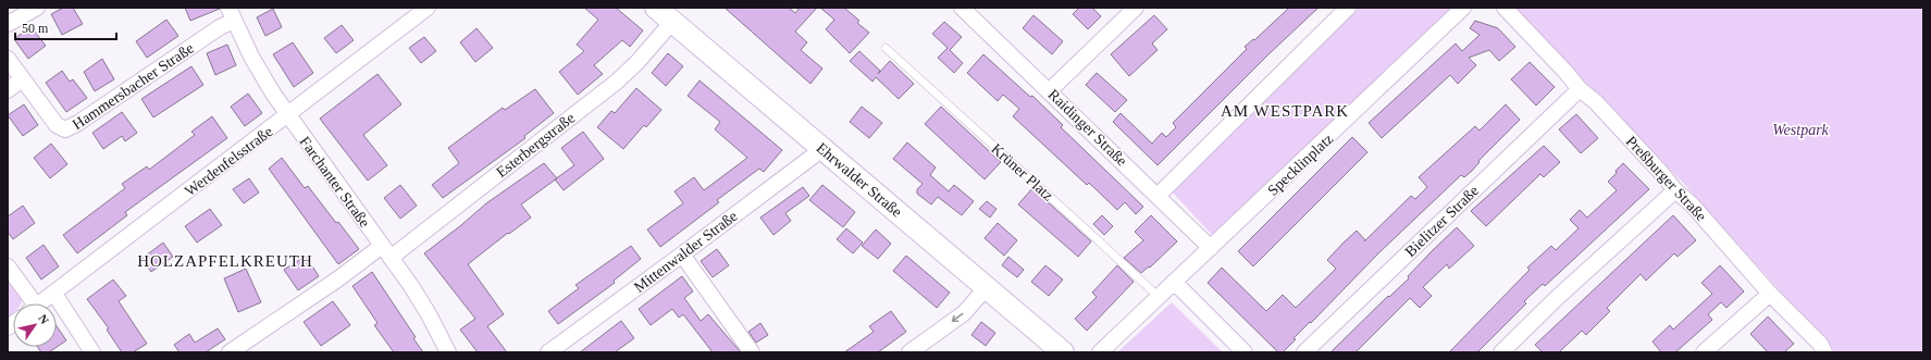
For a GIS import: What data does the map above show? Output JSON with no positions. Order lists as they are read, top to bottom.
{
  "streets": {
    "street": [
      "Hammersbacher Straße",
      "Raidinger Straße",
      "Esterbergstraße",
      "Werdenfelsstraße",
      "Specklinplatz",
      "Preßburger Straße",
      "Ehrwalder Straße",
      "Farchanter Straße",
      "Bielitzer Straße",
      "Mittenwalder Straße"
    ],
    "lane": ["Krüner Platz"]
  },
  "crossings": [
    ["Hammersbacher Straße", "Farchanter Straße"],
    ["Raidinger Straße", "Specklinplatz"],
    ["Esterbergstraße", "Ehrwalder Straße"],
    ["Esterbergstraße", "Farchanter Straße"],
    ["Werdenfelsstraße", "Farchanter Straße"],
    ["Preßburger Straße", "Bielitzer Straße"],
    ["Ehrwalder Straße", "Mittenwalder Straße"]
  ],
  "districts": ["AM WESTPARK", "HOLZAPFELKREUTH"],
  "parks": ["Westpark"],
  "scale_bar": "50 m",
  "north": "top right"
}
